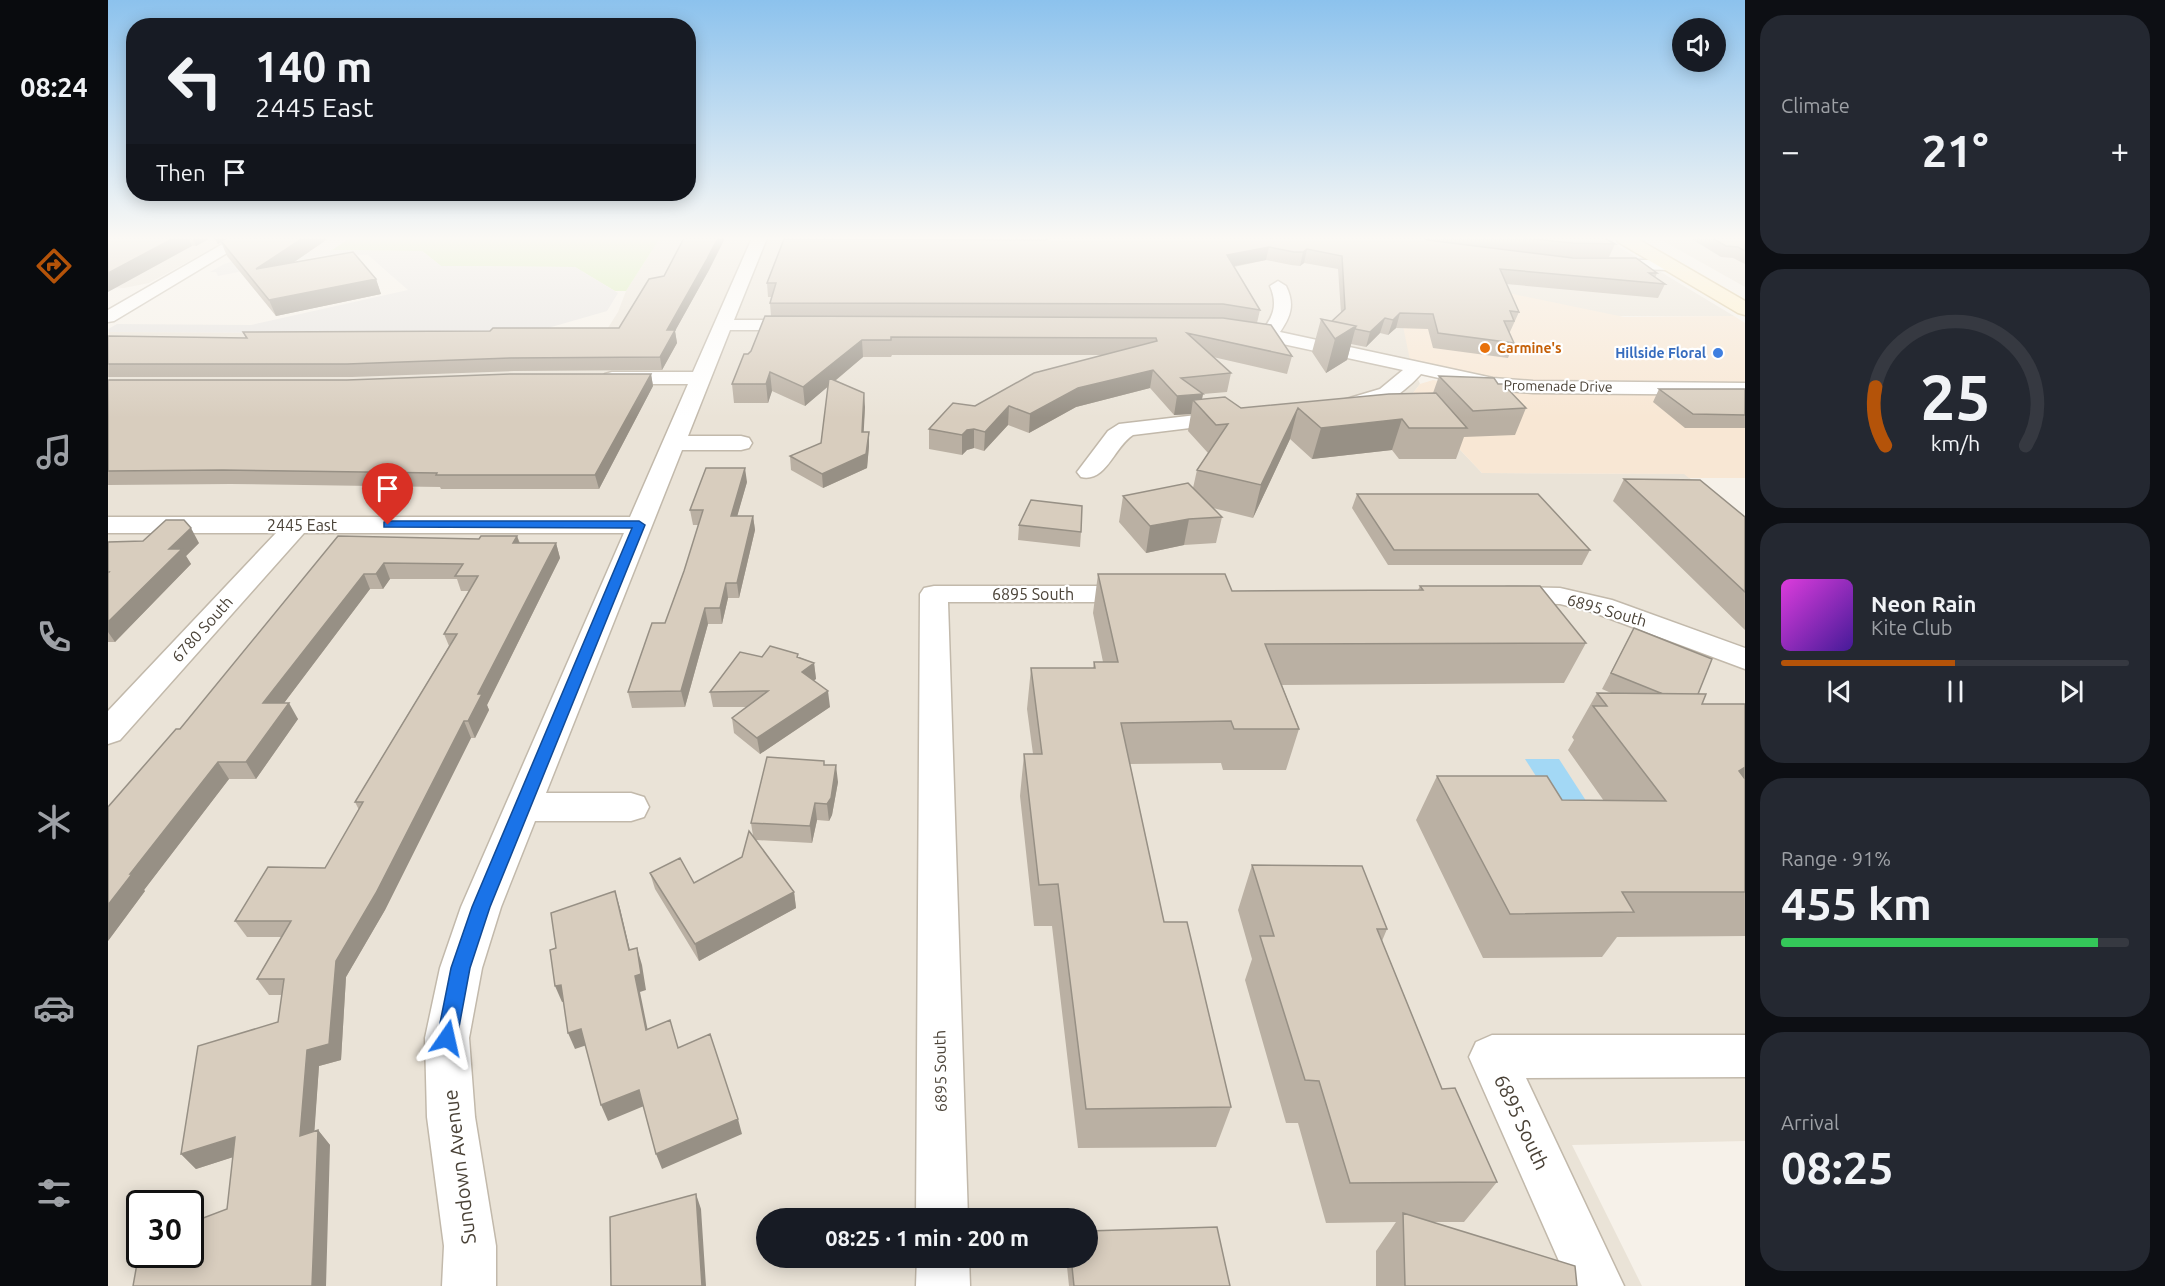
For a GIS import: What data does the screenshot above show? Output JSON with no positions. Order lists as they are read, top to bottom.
{
  "streets": {
    "street": [
      "Promenade Drive",
      "2445 East",
      "6895 South",
      "6780 South",
      "Sundown Avenue"
    ]
  },
  "crossings": [
    ["2445 East", "6780 South"],
    ["2445 East", "Sundown Avenue"]
  ],
  "places": ["Carmine's", "Hillside Floral"],
  "page": {
    "tabs": "08:24",
    "tile": [
      "Climate",
      ["Range · 91%", "455 km"],
      ["Arrival", "08:25"]
    ],
    "turn": ["140 m", "2445 East"],
    "heat": ["−", "21°", "+"],
    "then": "Then",
    "song": ["Neon Rain", "Kite Club"],
    "limit": "30",
    "trip": "08:25 · 1 min · 200 m",
    "gauge": ["25", "km/h"]
  }
}
